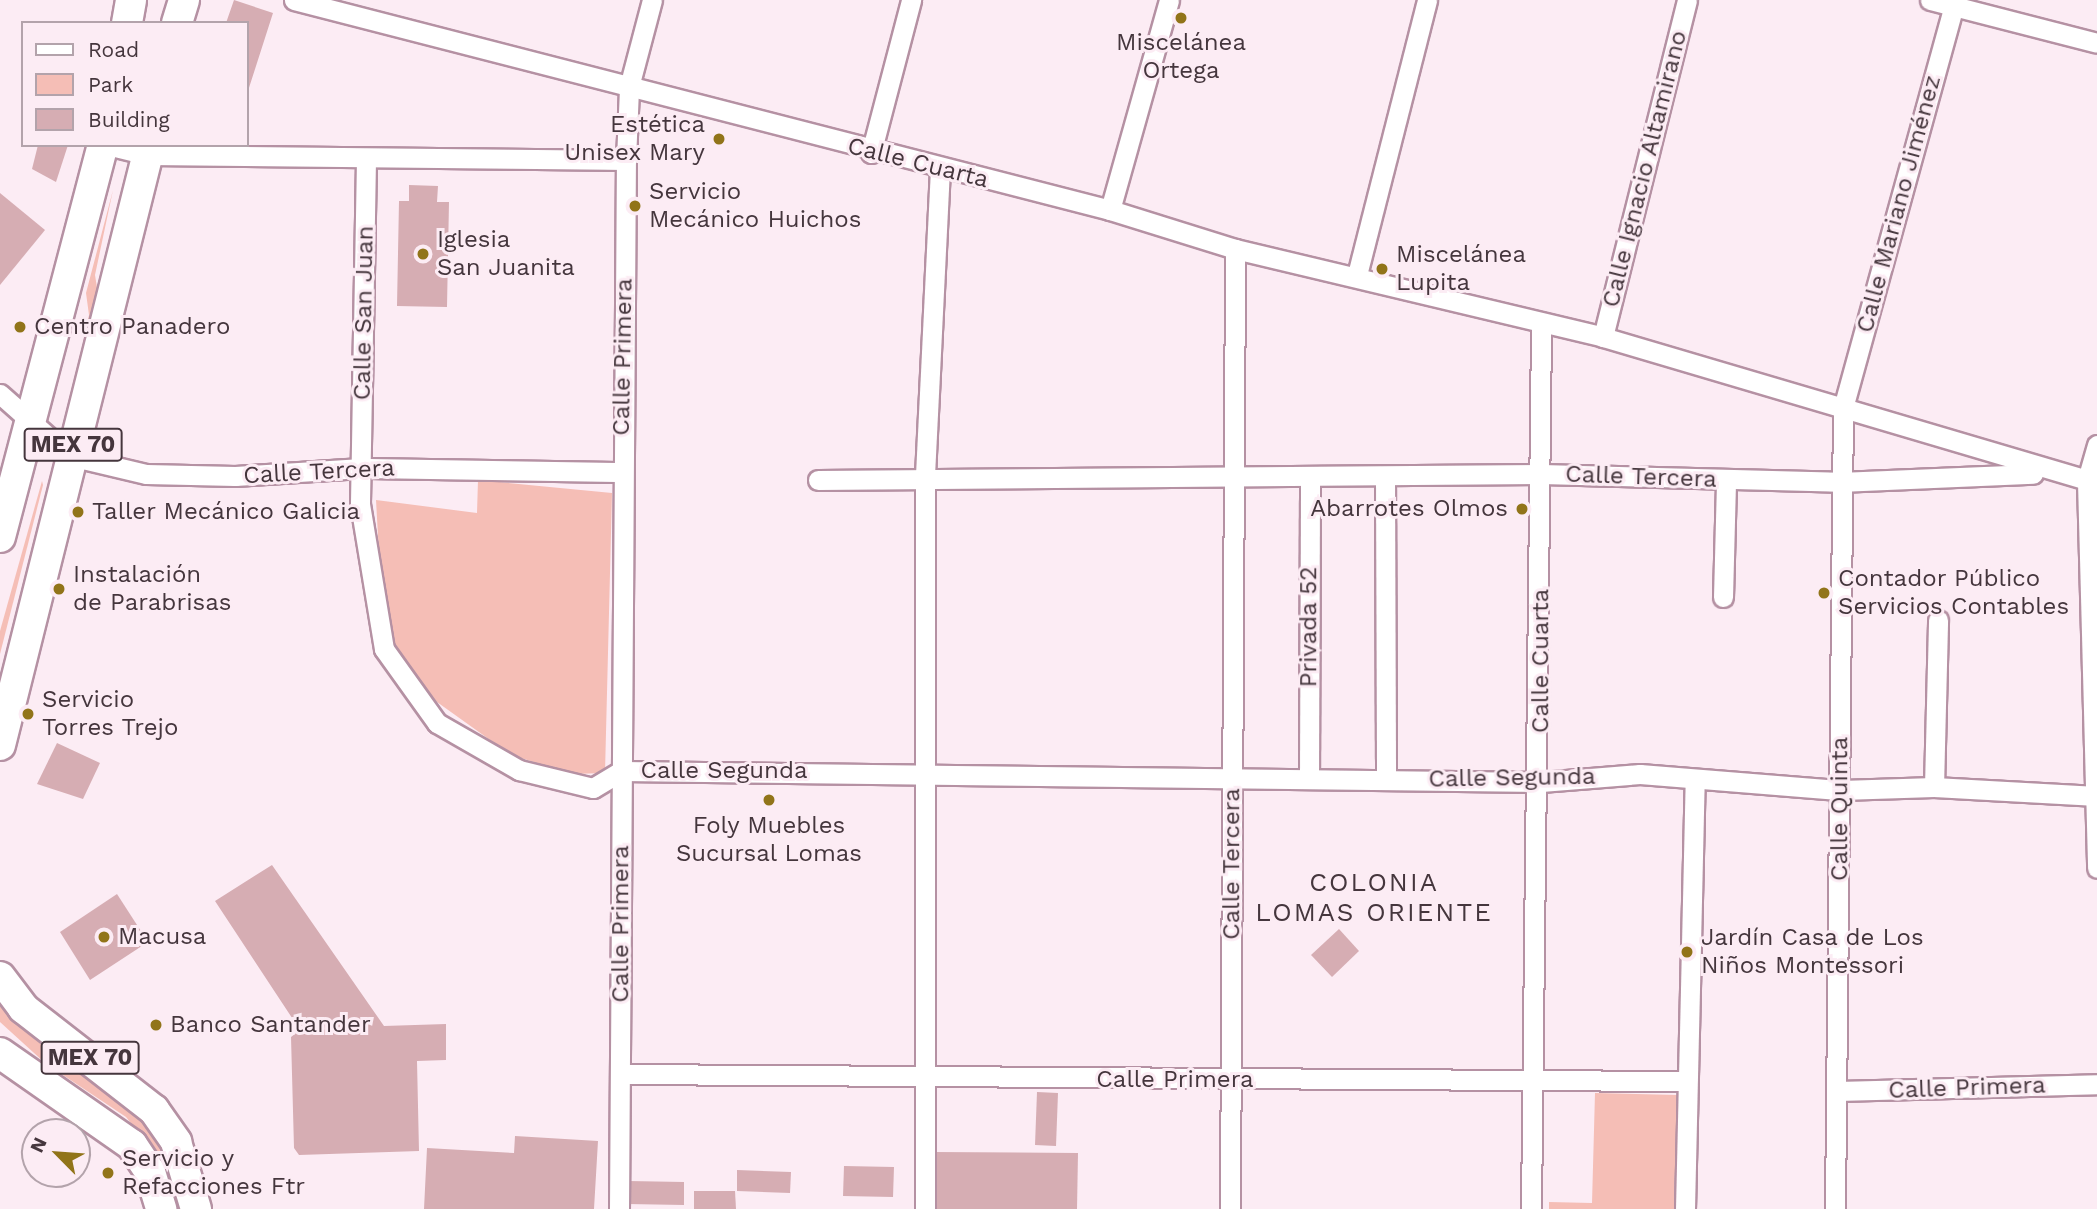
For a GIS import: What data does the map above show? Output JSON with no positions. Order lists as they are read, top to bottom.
{
  "streets": {
    "main road": ["MEX 70"],
    "street": [
      "Calle Cuarta",
      "Calle Ignacio Altamirano",
      "Calle Mariano Jiménez",
      "Calle San Juan",
      "Calle Primera",
      "Calle Tercera",
      "Privada 52",
      "Calle Segunda",
      "Calle Quinta"
    ]
  },
  "crossings": [
    ["Calle Cuarta", "Calle Ignacio Altamirano"],
    ["Calle Cuarta", "Calle Mariano Jiménez"],
    ["Calle Cuarta", "Calle Primera"],
    ["Calle Cuarta", "Calle Tercera"],
    ["Calle Cuarta", "Calle Segunda"],
    ["Calle Cuarta", "Calle Quinta"],
    ["Calle Mariano Jiménez", "Calle Quinta"],
    ["Calle San Juan", "Calle Tercera"],
    ["Calle San Juan", "Calle Segunda"],
    ["Calle Primera", "Calle Tercera"],
    ["Calle Primera", "Calle Segunda"],
    ["Calle Primera", "Calle Quinta"],
    ["MEX 70", "Calle Tercera"],
    ["Calle Tercera", "Privada 52"],
    ["Calle Tercera", "Calle Segunda"],
    ["Calle Tercera", "Calle Quinta"],
    ["Privada 52", "Calle Segunda"],
    ["Calle Segunda", "Calle Quinta"]
  ],
  "districts": ["COLONIA LOMAS ORIENTE"],
  "places": [
    "Miscelánea Ortega",
    "Estética Unisex Mary",
    "Servicio Mecánico Huichos",
    "Iglesia San Juanita",
    "Miscelánea Lupita",
    "Centro Panadero",
    "Abarrotes Olmos",
    "Taller Mecánico Galicia",
    "Instalación de Parabrisas",
    "Contador Público Servicios Contables",
    "Servicio Torres Trejo",
    "Foly Muebles Sucursal Lomas",
    "Macusa",
    "Jardín Casa de Los Niños Montessori",
    "Banco Santander",
    "Servicio y Refacciones Ftr"
  ],
  "legend": ["Road", "Park", "Building"],
  "north": "top left"
}
